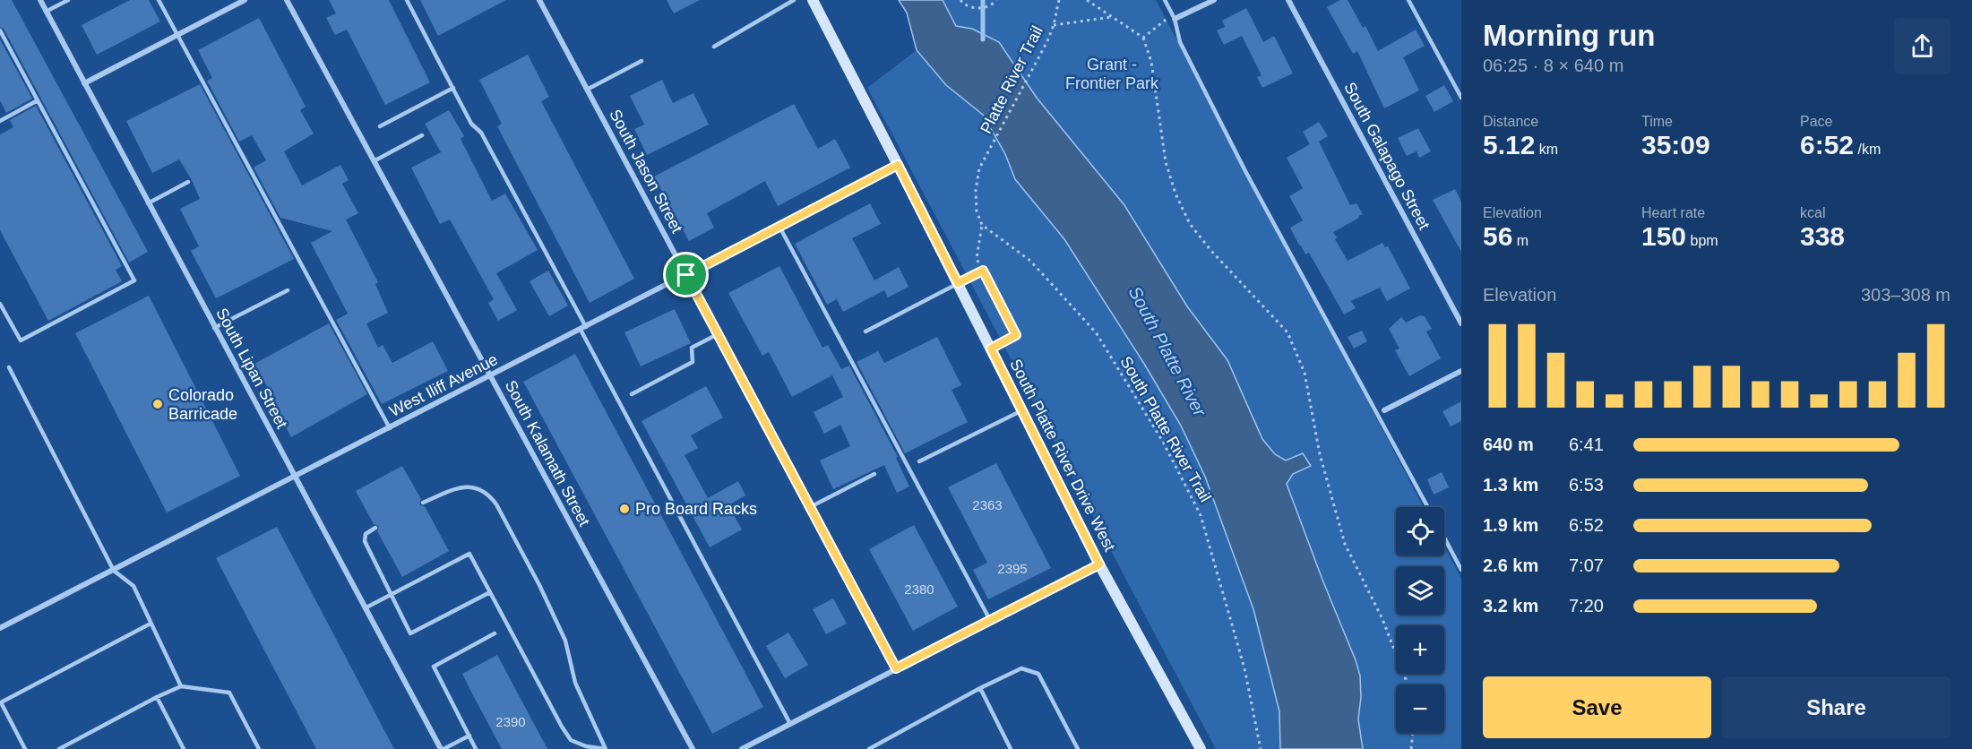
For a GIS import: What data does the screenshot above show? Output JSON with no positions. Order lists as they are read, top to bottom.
{
  "streets": {
    "street": [
      "South Galapago Street",
      "South Jason Street",
      "South Lipan Street",
      "West Iliff Avenue",
      "South Kalamath Street",
      "South Platte River Drive West"
    ],
    "path": ["Platte River Trail", "South Platte River Trail"]
  },
  "crossings": [
    ["Platte River Trail", "South Platte River Trail"],
    ["South Jason Street", "West Iliff Avenue"],
    ["South Lipan Street", "West Iliff Avenue"],
    ["West Iliff Avenue", "South Kalamath Street"],
    ["West Iliff Avenue", "South Platte River Drive West"]
  ],
  "water": ["South Platte River"],
  "parks": ["Grant - Frontier Park"],
  "places": ["Colorado Barricade", "Pro Board Racks"],
  "house_numbers": [
    "2363",
    "2395",
    "2380",
    "2390"
  ],
  "page": {
    "heading": ["Morning run", "06:25 · 8 × 640 m"],
    "stats": [
      ["Distance", "5.12 km"],
      ["Time", "35:09"],
      ["Pace", "6:52 /km"],
      ["Elevation", "56 m"],
      ["Heart rate", "150 bpm"],
      ["kcal", "338"]
    ],
    "chart": ["Elevation", "303–308 m"],
    "list": [
      {
        "name": "640 m",
        "note": "6:41"
      },
      {
        "name": "1.3 km",
        "note": "6:53"
      },
      {
        "name": "1.9 km",
        "note": "6:52"
      },
      {
        "name": "2.6 km",
        "note": "7:07"
      },
      {
        "name": "3.2 km",
        "note": "7:20"
      }
    ],
    "map_buttons": ["+", "−"],
    "buttons": ["Save", "Share"]
  }
}
